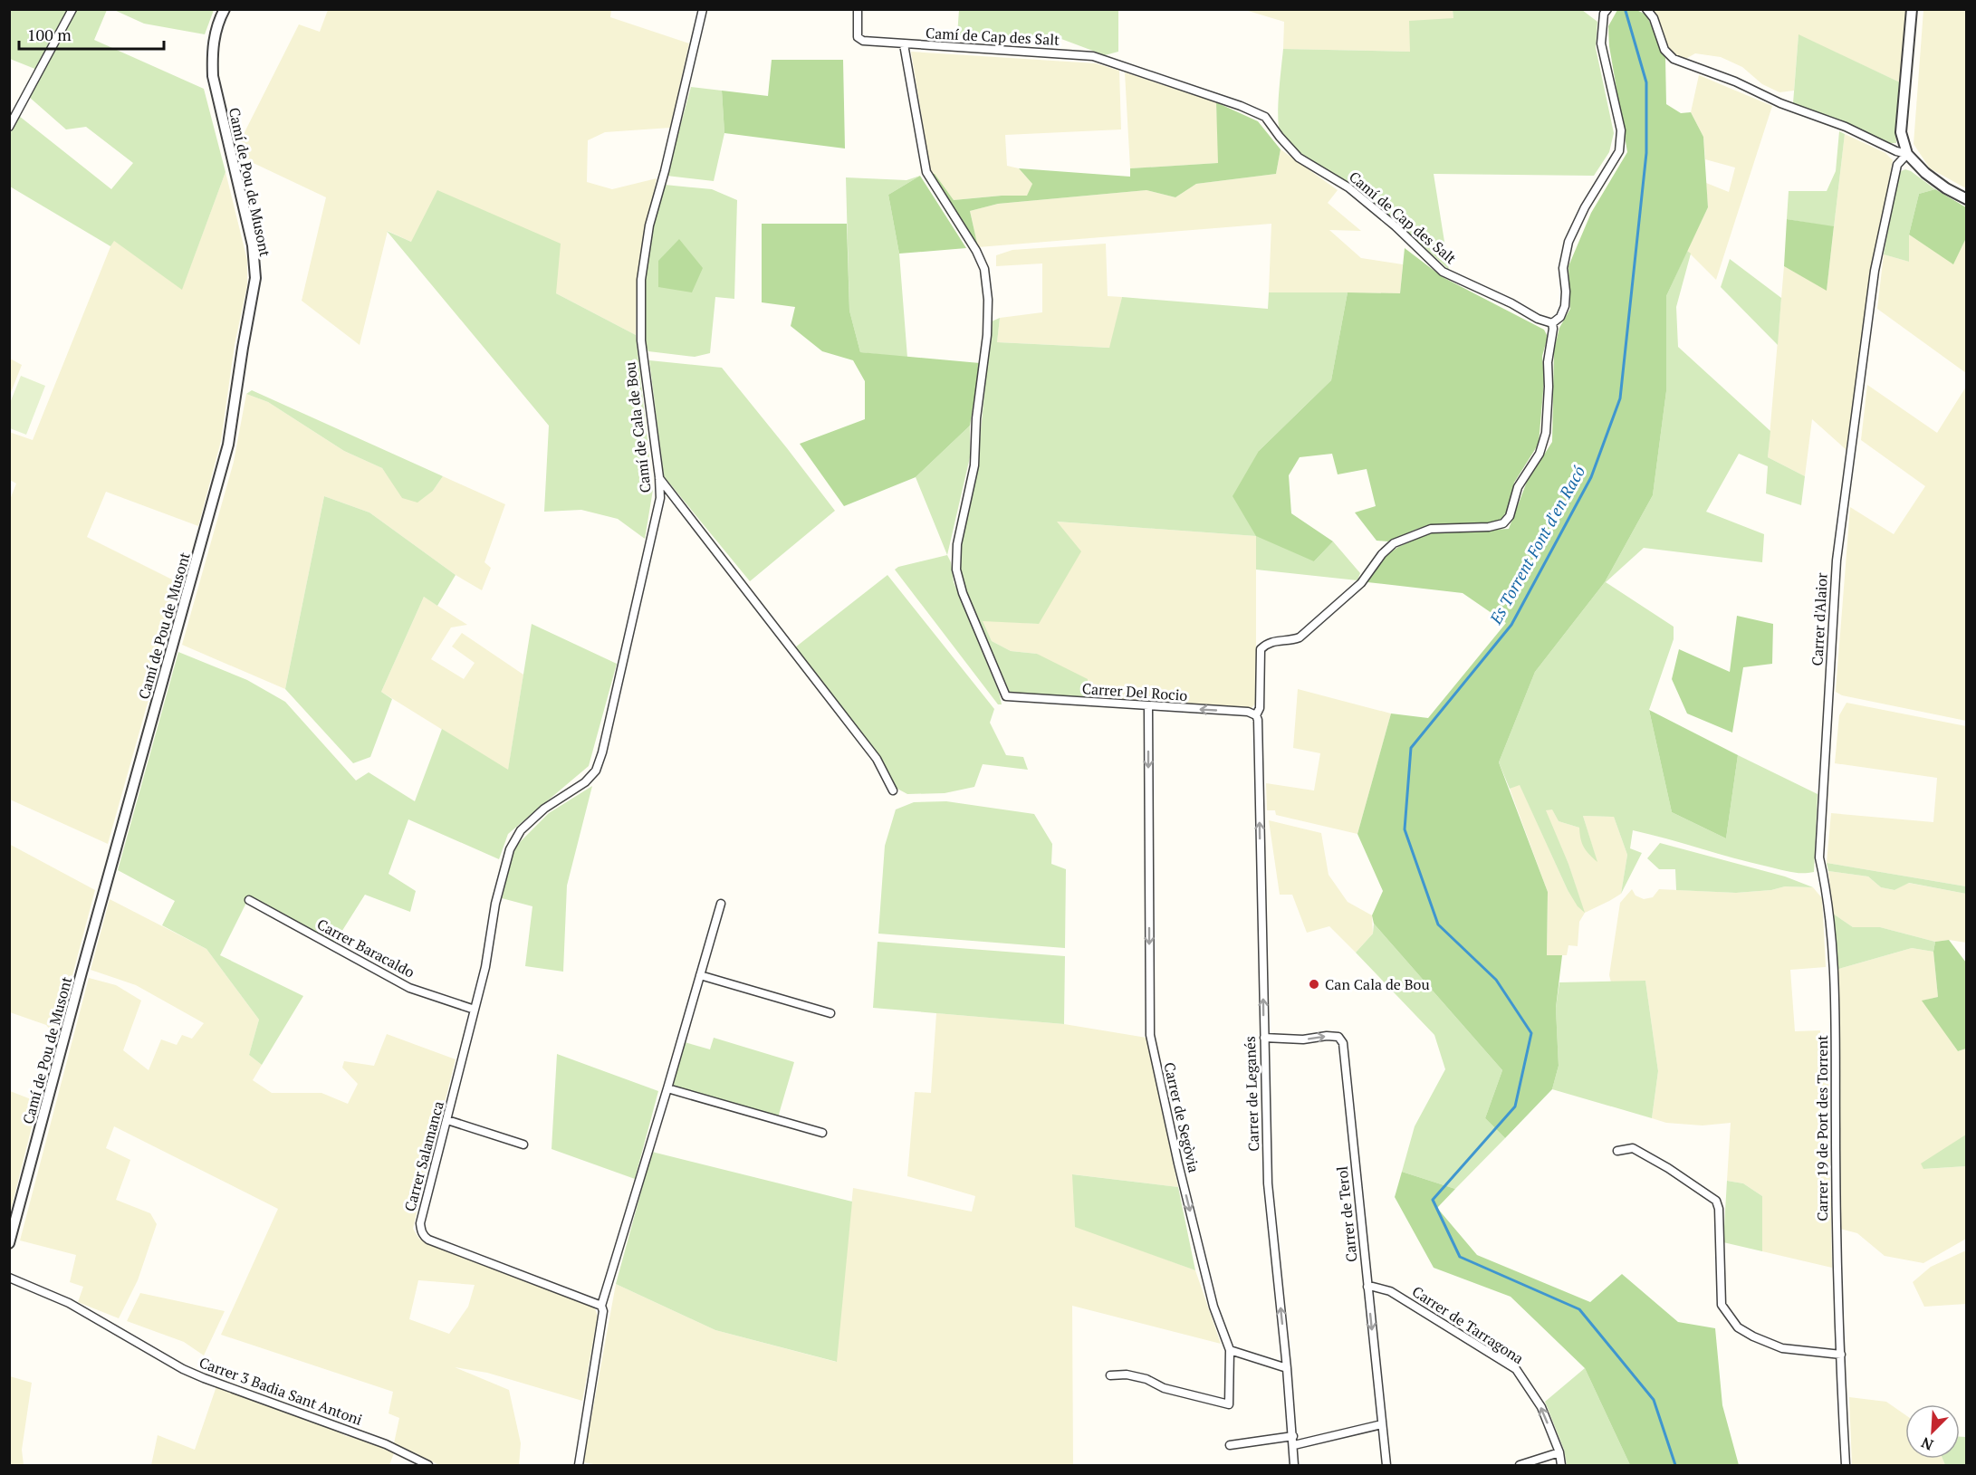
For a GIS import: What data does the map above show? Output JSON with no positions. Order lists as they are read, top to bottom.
{
  "streets": {
    "street": [
      "Camí de Cap des Salt",
      "Camí de Pou de Musont",
      "Camí de Cala de Bou",
      "Carrer d'Alaior",
      "Carrer Del Rocio",
      "Carrer Baracaldo",
      "Carrer de Leganés",
      "Carrer de Segòvia",
      "Carrer 19 de Port des Torrent",
      "Carrer Salamanca",
      "Carrer de Terol",
      "Carrer de Tarragona",
      "Carrer 3 Badia Sant Antoni"
    ]
  },
  "crossings": [
    ["Camí de Cap des Salt", "Carrer Del Rocio"],
    ["Camí de Cap des Salt", "Carrer de Leganés"],
    ["Camí de Cala de Bou", "Carrer Salamanca"],
    ["Carrer d'Alaior", "Carrer 19 de Port des Torrent"],
    ["Carrer Del Rocio", "Carrer de Leganés"],
    ["Carrer Del Rocio", "Carrer de Segòvia"],
    ["Carrer Baracaldo", "Carrer Salamanca"],
    ["Carrer de Leganés", "Carrer de Terol"],
    ["Carrer de Terol", "Carrer de Tarragona"]
  ],
  "one_way": [
    "Carrer de Leganés",
    "Carrer de Segòvia",
    "Carrer de Terol",
    "Carrer de Tarragona"
  ],
  "water": ["Es Torrent Font d'en Racó"],
  "places": ["Can Cala de Bou"],
  "scale_bar": "100 m",
  "north": "bottom left"
}
